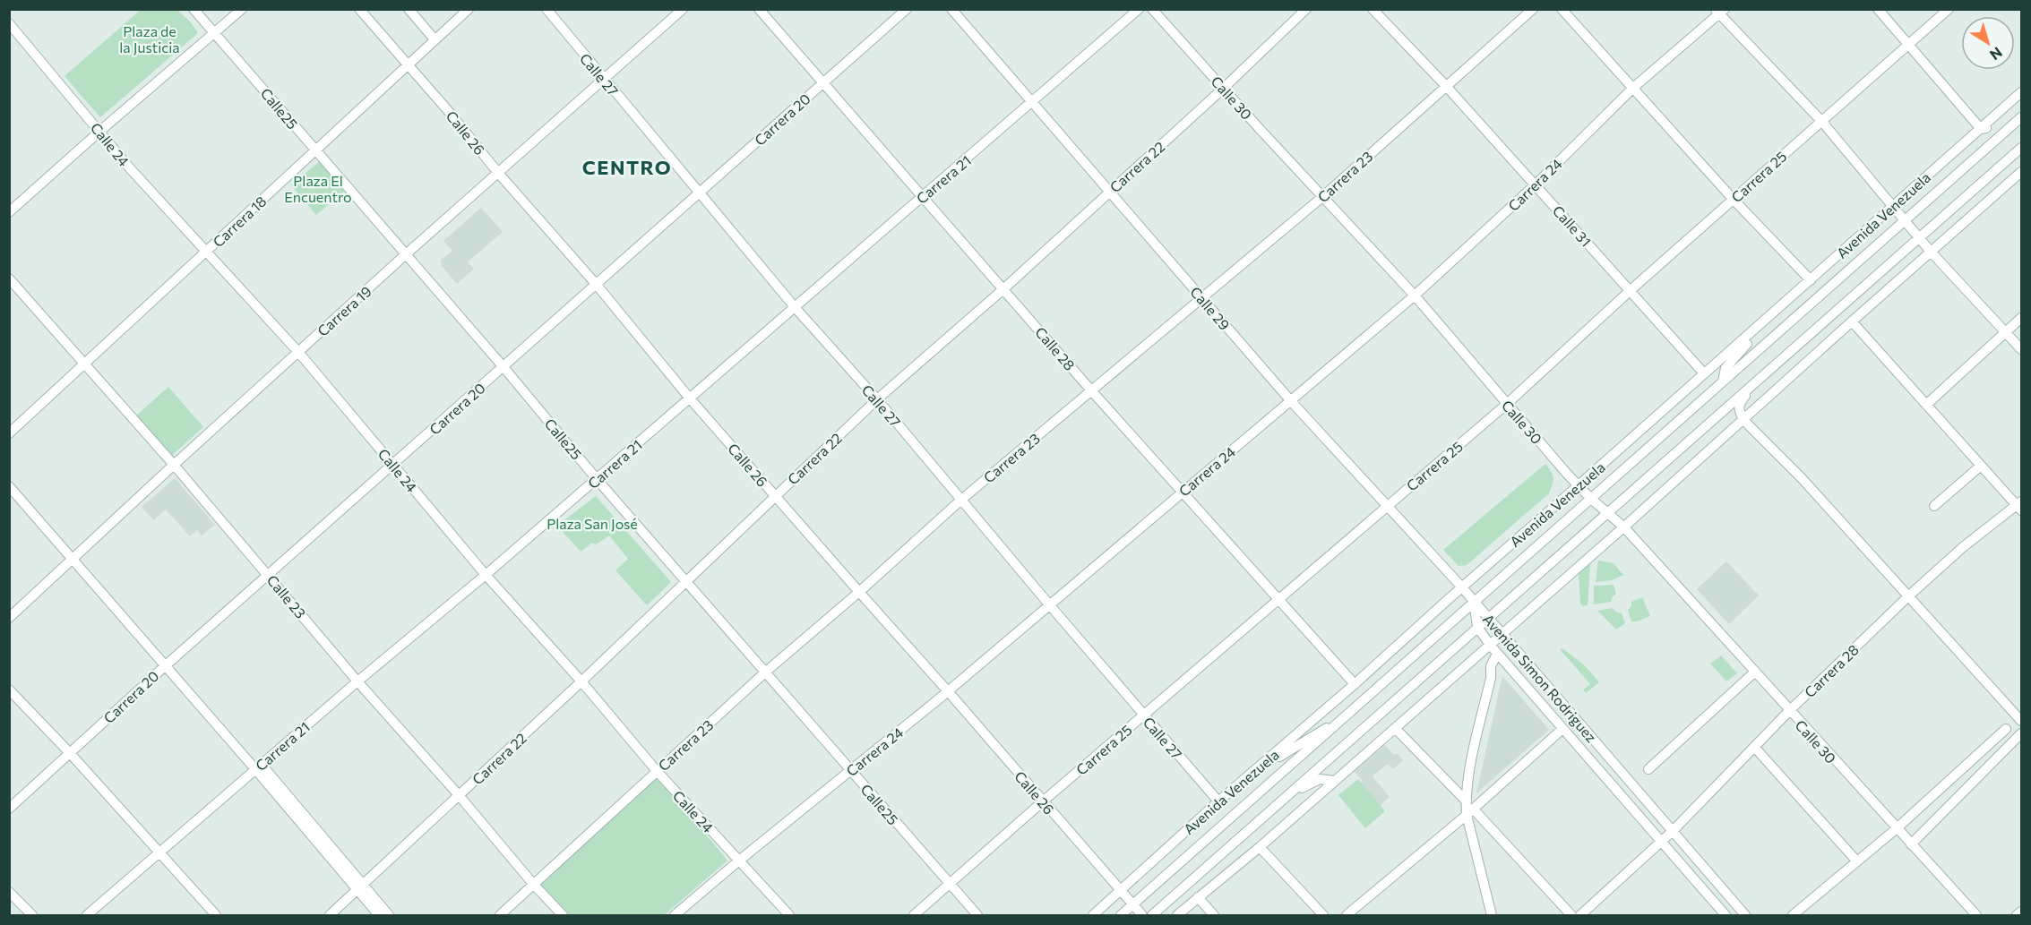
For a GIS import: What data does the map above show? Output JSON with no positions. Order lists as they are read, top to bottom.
{
  "streets": {
    "street": [
      "Calle 27",
      "Calle 30",
      "Calle25",
      "Carrera 20",
      "Calle 26",
      "Calle 24",
      "Carrera 22",
      "Carrera 23",
      "Carrera 25",
      "Carrera 21",
      "Carrera 24",
      "Avenida Venezuela",
      "Carrera 18",
      "Calle 31",
      "Calle 29",
      "Carrera 19",
      "Calle 28",
      "Calle 23",
      "Carrera 28",
      "Avenida Simon Rodriguez"
    ]
  },
  "crossings": [
    ["Calle 27", "Carrera 20"],
    ["Calle 27", "Carrera 22"],
    ["Calle 27", "Carrera 23"],
    ["Calle 27", "Carrera 25"],
    ["Calle 27", "Carrera 21"],
    ["Calle 27", "Carrera 24"],
    ["Calle 27", "Avenida Venezuela"],
    ["Calle 27", "Carrera 19"],
    ["Calle 30", "Carrera 22"],
    ["Calle 30", "Carrera 23"],
    ["Calle 30", "Carrera 25"],
    ["Calle 30", "Carrera 24"],
    ["Calle 30", "Avenida Venezuela"],
    ["Calle 30", "Carrera 28"],
    ["Calle25", "Carrera 20"],
    ["Calle25", "Carrera 22"],
    ["Calle25", "Carrera 23"],
    ["Calle25", "Carrera 25"],
    ["Calle25", "Carrera 21"],
    ["Calle25", "Carrera 24"],
    ["Calle25", "Carrera 18"],
    ["Calle25", "Carrera 19"],
    ["Carrera 20", "Calle 26"],
    ["Carrera 20", "Calle 24"],
    ["Carrera 20", "Calle 28"],
    ["Carrera 20", "Calle 23"],
    ["Calle 26", "Carrera 22"],
    ["Calle 26", "Carrera 23"],
    ["Calle 26", "Carrera 25"],
    ["Calle 26", "Carrera 21"],
    ["Calle 26", "Carrera 24"],
    ["Calle 26", "Avenida Venezuela"],
    ["Calle 26", "Carrera 18"],
    ["Calle 26", "Carrera 19"],
    ["Calle 24", "Carrera 22"],
    ["Calle 24", "Carrera 23"],
    ["Calle 24", "Carrera 21"],
    ["Calle 24", "Carrera 24"],
    ["Calle 24", "Carrera 18"],
    ["Calle 24", "Carrera 19"],
    ["Carrera 22", "Calle 29"],
    ["Carrera 22", "Calle 28"],
    ["Carrera 22", "Calle 23"],
    ["Carrera 23", "Calle 31"],
    ["Carrera 23", "Calle 29"],
    ["Carrera 23", "Calle 28"],
    ["Carrera 23", "Calle 23"],
    ["Carrera 25", "Calle 31"],
    ["Carrera 25", "Calle 29"],
    ["Carrera 25", "Calle 28"],
    ["Carrera 21", "Calle 29"],
    ["Carrera 21", "Calle 28"],
    ["Carrera 21", "Calle 23"],
    ["Carrera 24", "Calle 31"],
    ["Carrera 24", "Calle 29"],
    ["Carrera 24", "Calle 28"],
    ["Avenida Venezuela", "Calle 31"],
    ["Avenida Venezuela", "Calle 29"],
    ["Avenida Venezuela", "Calle 28"],
    ["Avenida Venezuela", "Avenida Simon Rodriguez"],
    ["Carrera 18", "Calle 23"],
    ["Calle 29", "Avenida Simon Rodriguez"],
    ["Carrera 19", "Calle 23"],
    ["Carrera 28", "Avenida Simon Rodriguez"]
  ],
  "districts": ["CENTRO"],
  "parks": ["Plaza de la Justicia", "Plaza El Encuentro", "Plaza San José"],
  "north": "bottom right"
}
